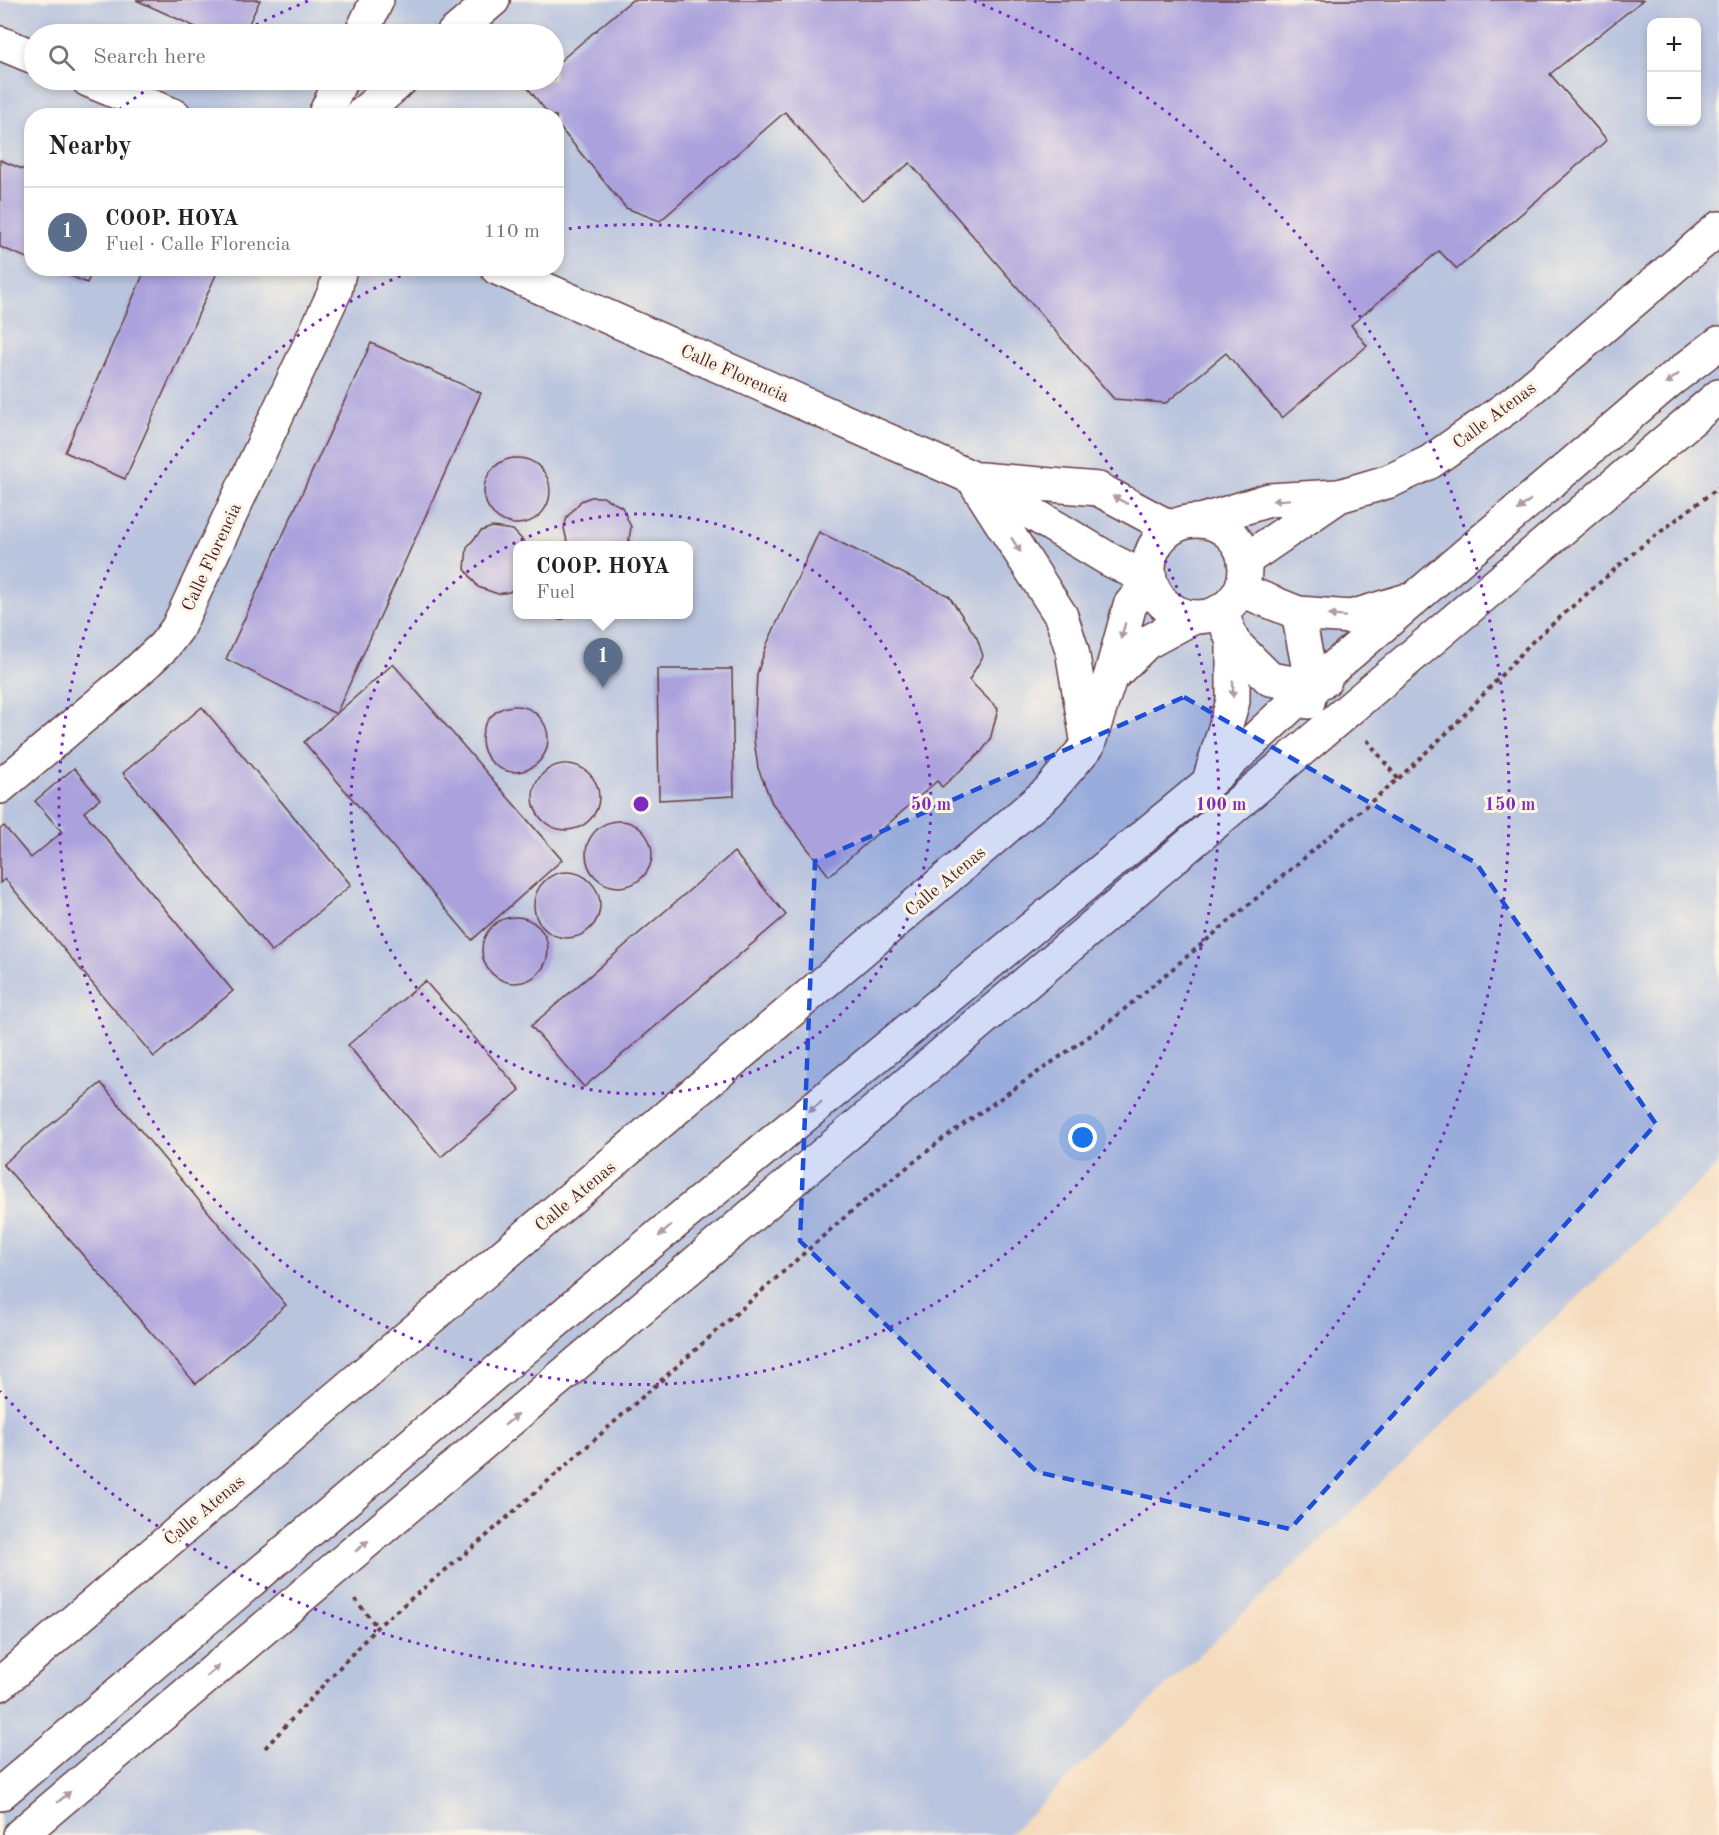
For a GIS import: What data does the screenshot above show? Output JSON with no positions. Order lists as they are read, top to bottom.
{
  "streets": {
    "main road": ["Calle Florencia", "Calle Atenas"]
  },
  "crossings": [
    ["Calle Florencia", "Calle Atenas"]
  ],
  "page": {
    "map_buttons": ["+", "−"],
    "search": "Search here",
    "heading": "Nearby",
    "list": [
      {
        "mark": "1",
        "name": "COOP. HOYA",
        "note": "Fuel · Calle Florencia",
        "value": "110 m"
      }
    ],
    "popup": ["COOP. HOYA", "Fuel"],
    "pins": "1"
  },
  "rings": ["50 m", "100 m", "150 m"]
}
